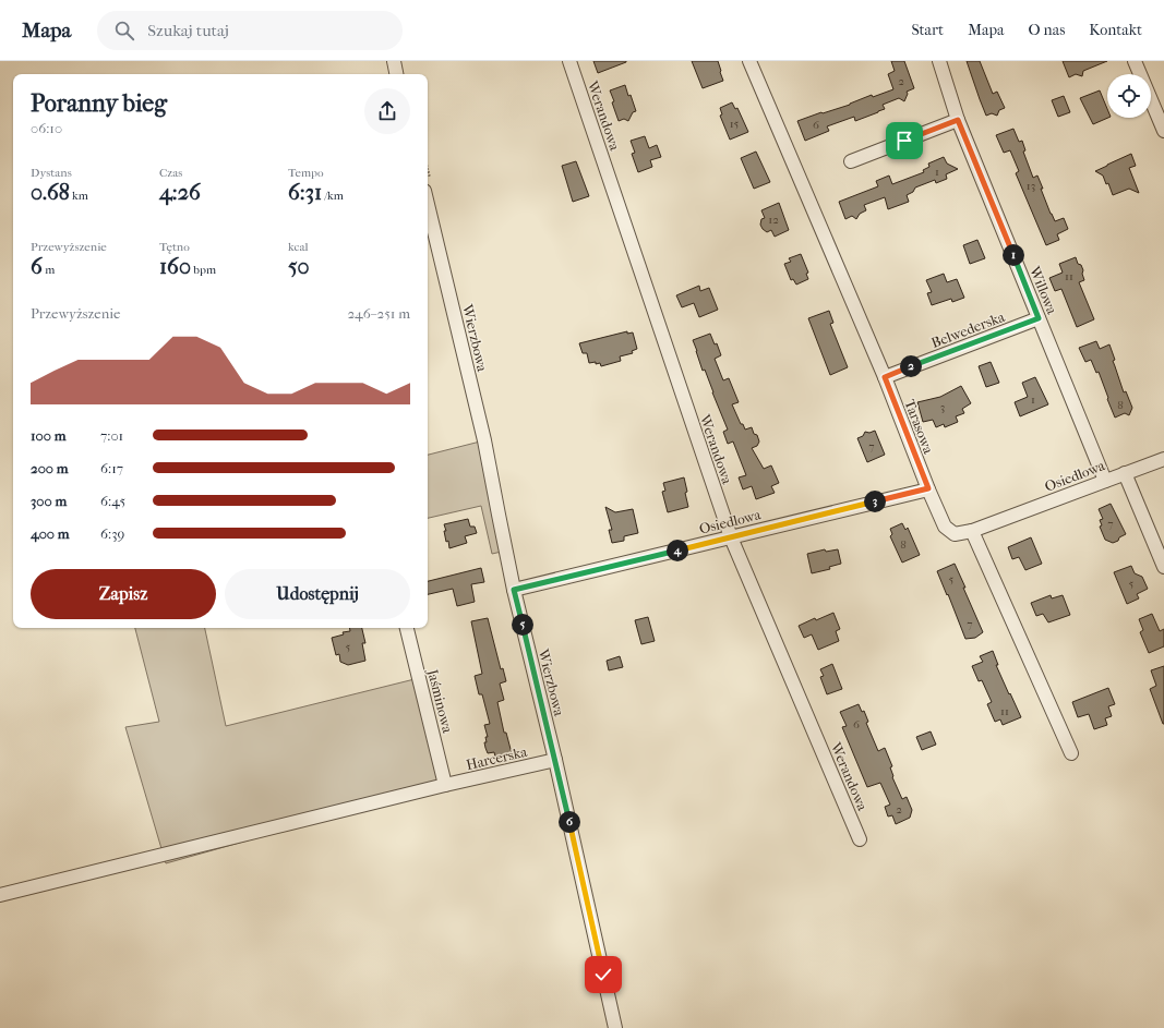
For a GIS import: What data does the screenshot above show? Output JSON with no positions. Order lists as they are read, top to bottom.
{
  "streets": {
    "street": [
      "Werandowa",
      "Willowa",
      "Belwederska",
      "Wierzbowa",
      "Tarasowa",
      "Osiedlowa",
      "Jaśminowa",
      "Harcerska"
    ]
  },
  "crossings": [
    ["Werandowa", "Osiedlowa"],
    ["Willowa", "Belwederska"],
    ["Willowa", "Osiedlowa"],
    ["Belwederska", "Tarasowa"],
    ["Wierzbowa", "Osiedlowa"],
    ["Wierzbowa", "Harcerska"],
    ["Tarasowa", "Osiedlowa"],
    ["Jaśminowa", "Harcerska"]
  ],
  "house_numbers": [
    "2",
    "15",
    "6",
    "1",
    "13",
    "12",
    "11",
    "1",
    "8",
    "3",
    "7",
    "7",
    "8",
    "5",
    "5",
    "7",
    "5",
    "11",
    "6",
    "2"
  ],
  "page": {
    "header": "Mapa",
    "search": "Szukaj tutaj",
    "nav": [
      "Start",
      "Mapa",
      "O nas",
      "Kontakt"
    ],
    "heading": ["Poranny bieg", "06:10"],
    "stats": [
      ["Dystans", "0.68 km"],
      ["Czas", "4:26"],
      ["Tempo", "6:31 /km"],
      ["Przewyższenie", "6 m"],
      ["Tętno", "160 bpm"],
      ["kcal", "50"]
    ],
    "pins": [
      "1",
      "2",
      "3",
      "4",
      "5",
      "6"
    ],
    "chart": ["Przewyższenie", "246–251 m"],
    "list": [
      {
        "name": "100 m",
        "note": "7:01"
      },
      {
        "name": "200 m",
        "note": "6:17"
      },
      {
        "name": "300 m",
        "note": "6:45"
      },
      {
        "name": "400 m",
        "note": "6:39"
      }
    ],
    "buttons": ["Zapisz", "Udostępnij"]
  }
}
